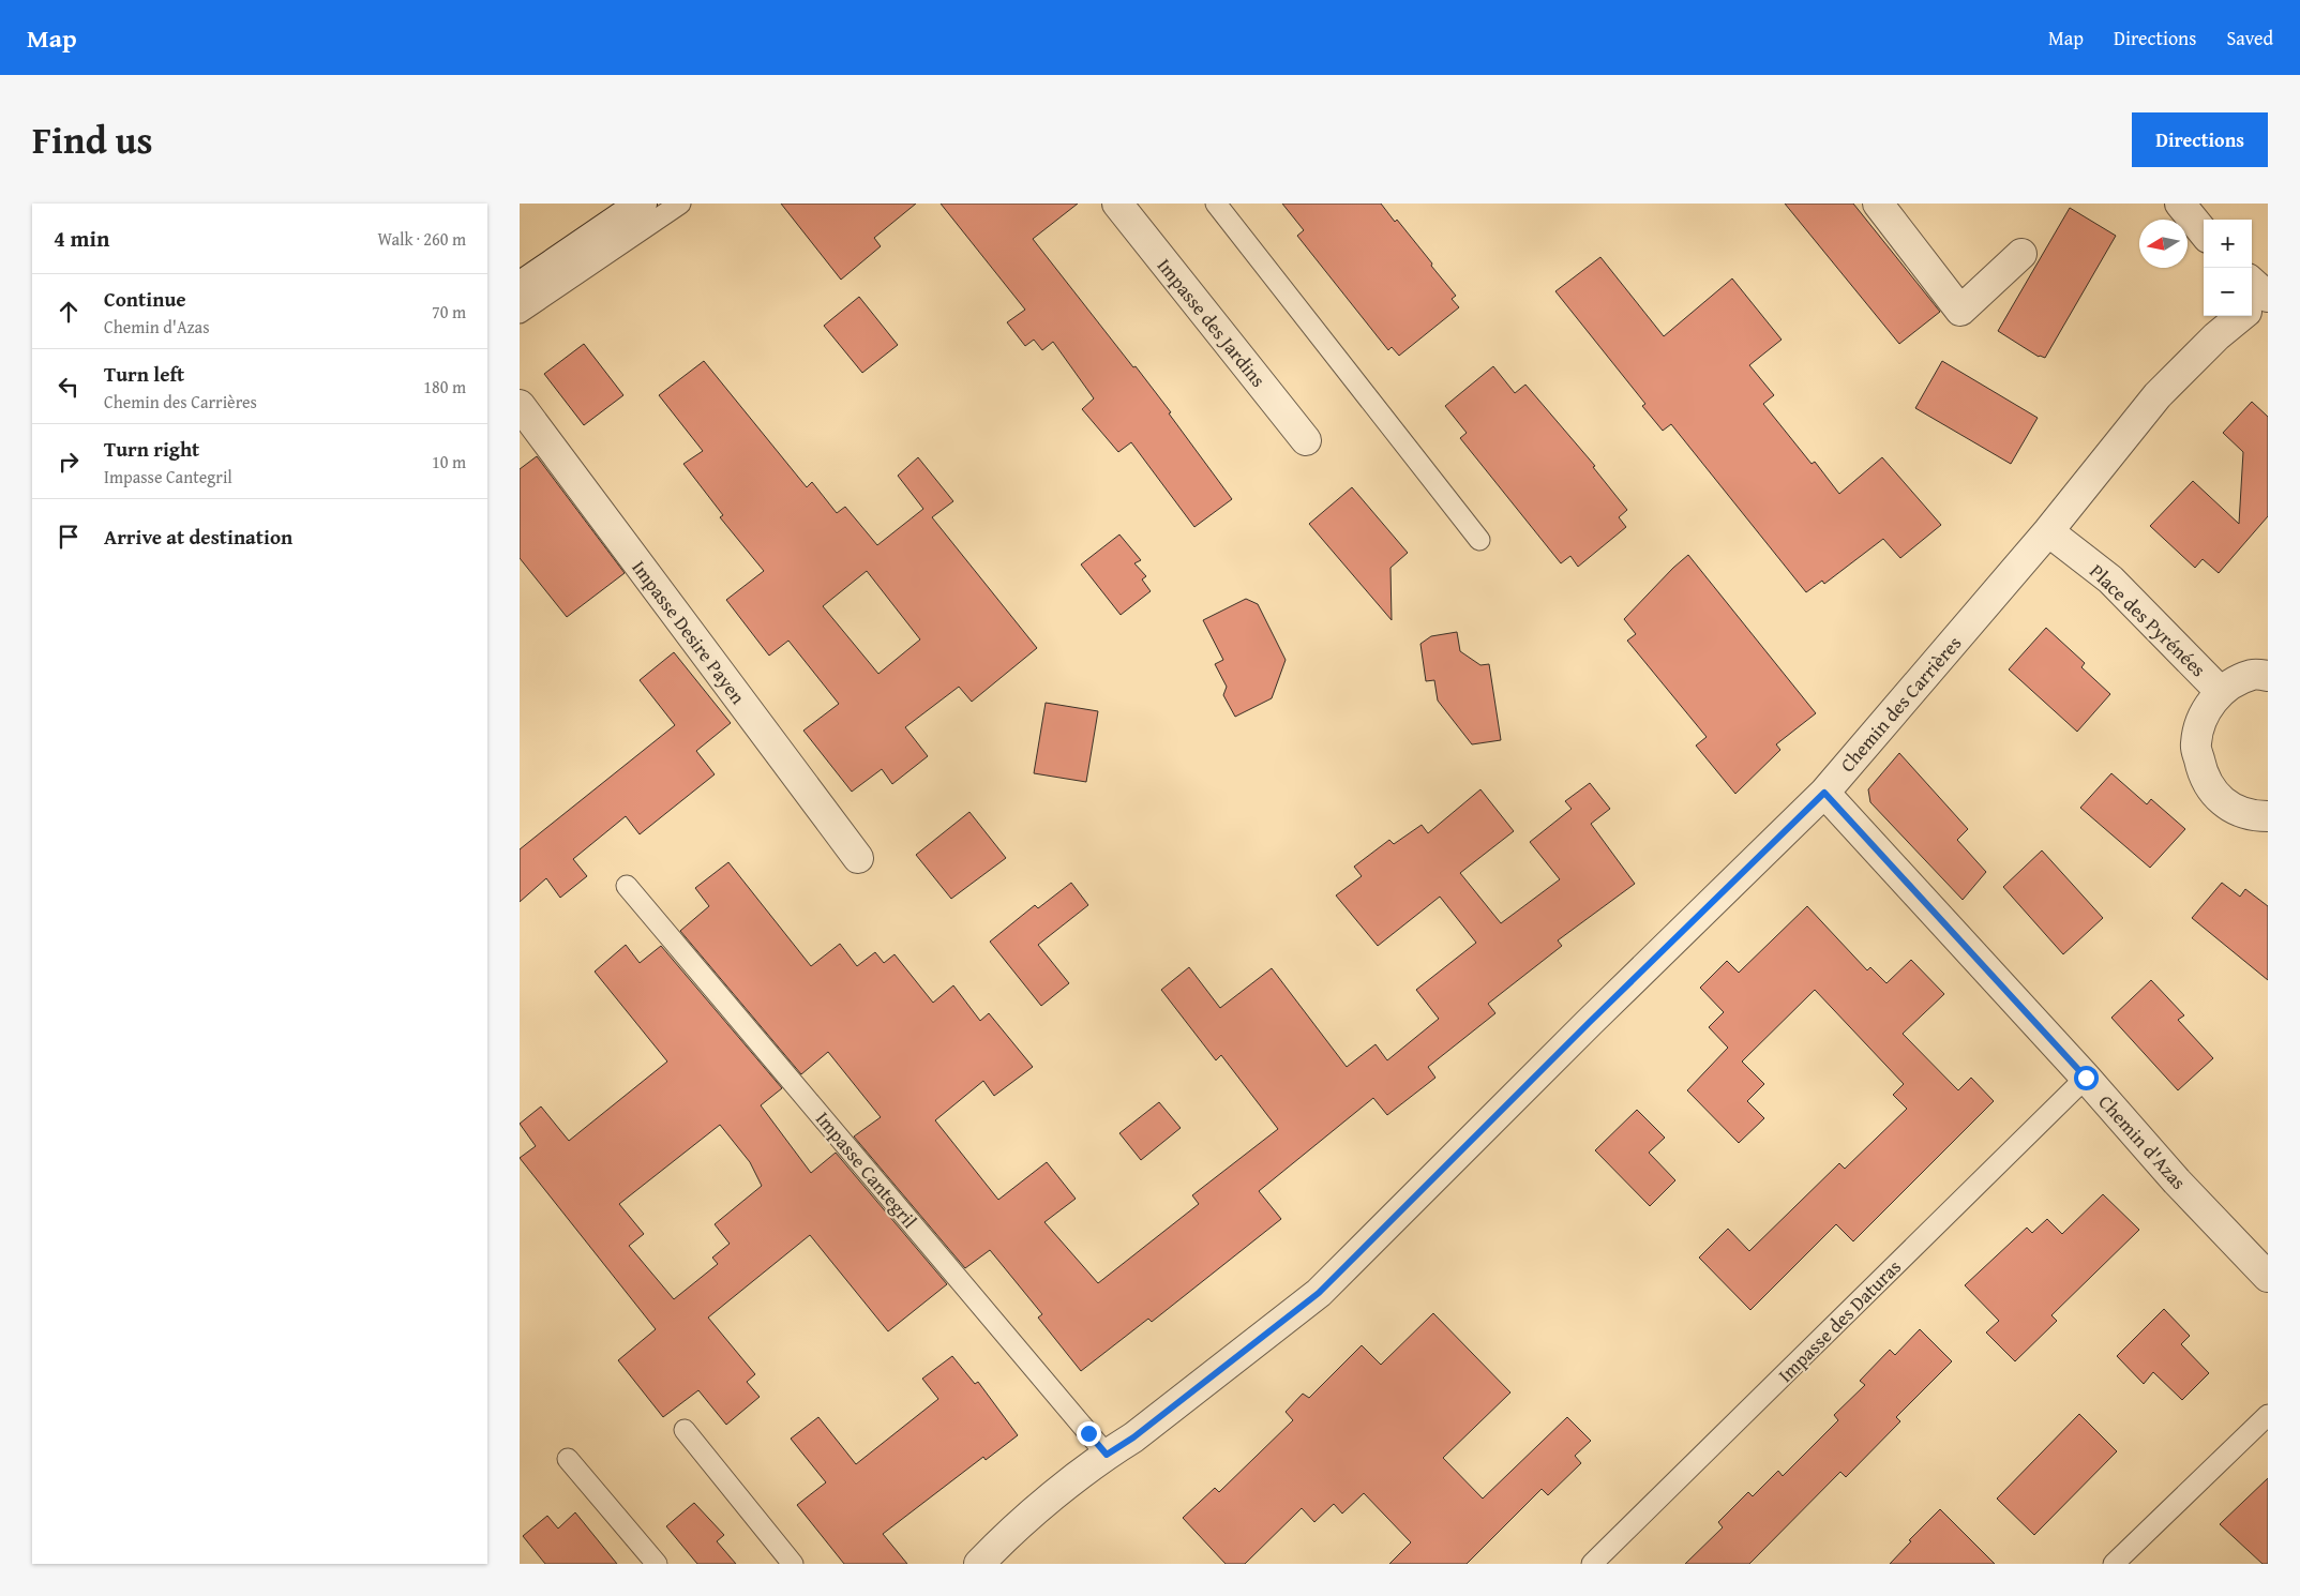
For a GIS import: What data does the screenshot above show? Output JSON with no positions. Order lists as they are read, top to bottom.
{
  "streets": {
    "street": [
      "Impasse des Jardins",
      "Place des Pyrénées",
      "Impasse Desire Payen",
      "Chemin des Carrières",
      "Chemin d'Azas"
    ],
    "lane": ["Impasse Cantegril", "Impasse des Daturas"]
  },
  "crossings": [
    ["Place des Pyrénées", "Chemin des Carrières"],
    ["Chemin des Carrières", "Chemin d'Azas"],
    ["Chemin des Carrières", "Impasse Cantegril"],
    ["Chemin d'Azas", "Impasse des Daturas"]
  ],
  "north": "left",
  "page": {
    "header": "Map",
    "nav": ["Map", "Directions", "Saved"],
    "title": "Find us",
    "buttons": "Directions",
    "heading": ["4 min", "Walk · 260 m"],
    "map_buttons": ["+", "−"],
    "list": [
      ["Continue", "Chemin d'Azas", "70 m"],
      ["Turn left", "Chemin des Carrières", "180 m"],
      ["Turn right", "Impasse Cantegril", "10 m"],
      "Arrive at destination"
    ]
  }
}
